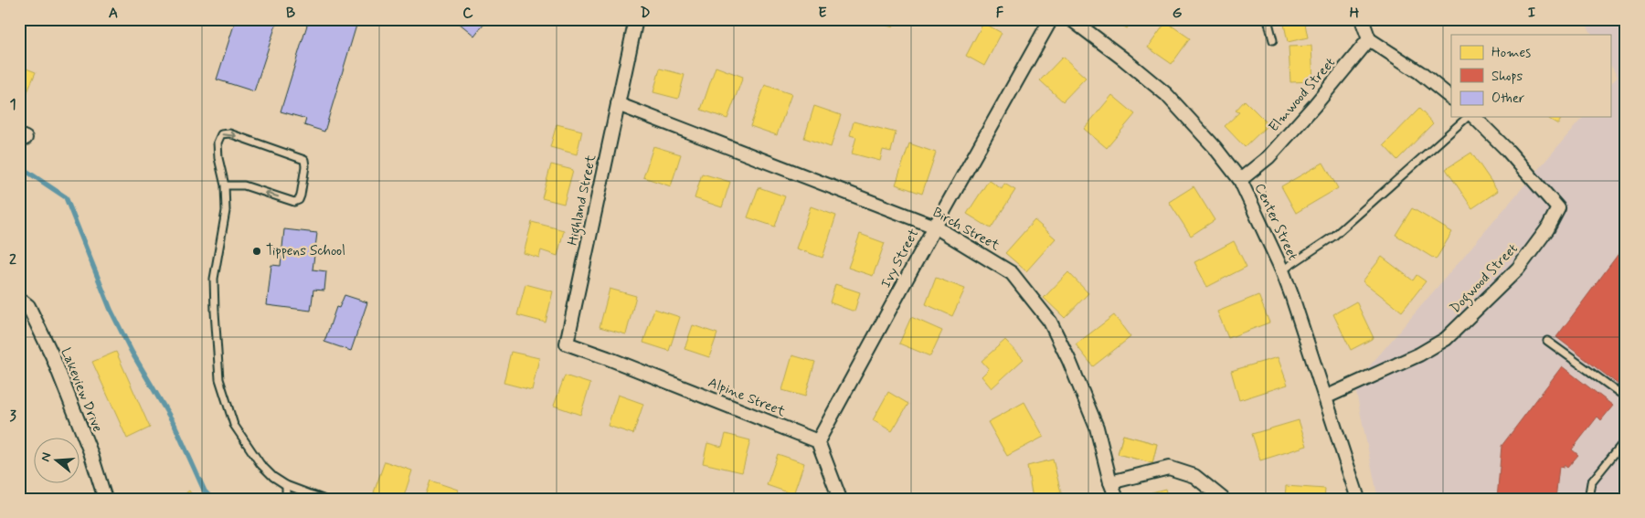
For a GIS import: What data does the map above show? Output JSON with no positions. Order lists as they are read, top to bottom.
{
  "streets": {
    "street": [
      "Elmwood Street",
      "Highland Street",
      "Center Street",
      "Birch Street",
      "Ivy Street",
      "Dogwood Street",
      "Lakeview Drive",
      "Alpine Street"
    ]
  },
  "crossings": [
    ["Elmwood Street", "Center Street"],
    ["Highland Street", "Birch Street"],
    ["Highland Street", "Alpine Street"],
    ["Center Street", "Dogwood Street"],
    ["Birch Street", "Ivy Street"],
    ["Ivy Street", "Alpine Street"]
  ],
  "places": ["Tippens School"],
  "legend": ["Homes", "Shops", "Other"],
  "north": "left",
  "grid": {
    "columns": [
      "A",
      "B",
      "C",
      "D",
      "E",
      "F",
      "G",
      "H",
      "I"
    ],
    "rows": ["1", "2", "3"]
  }
}
